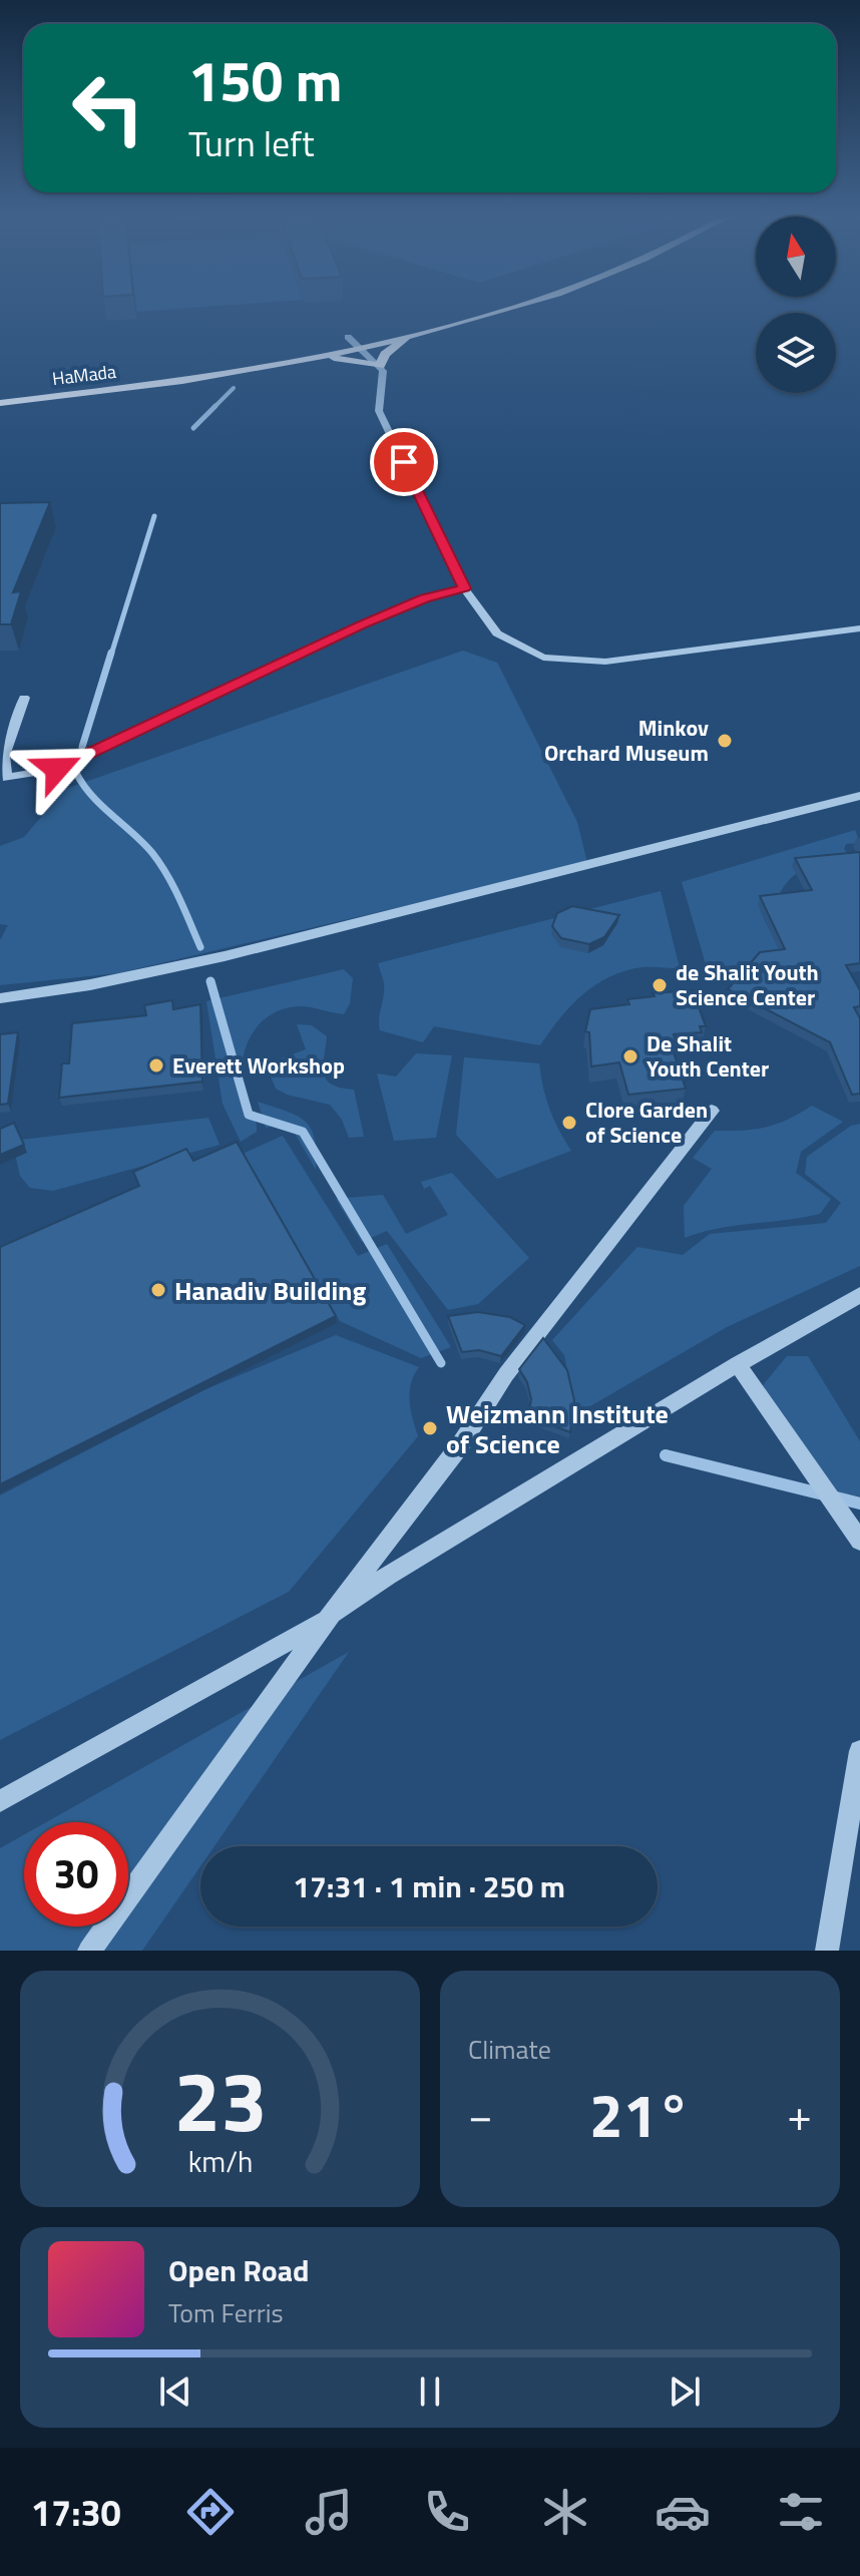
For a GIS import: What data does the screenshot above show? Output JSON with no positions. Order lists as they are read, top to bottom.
{
  "streets": {
    "main road": ["HaMada"]
  },
  "places": [
    "Minkov Orchard Museum",
    "de Shalit Youth Science Center",
    "De Shalit Youth Center",
    "Everett Workshop",
    "Clore Garden of Science",
    "Hanadiv Building",
    "Weizmann Institute of Science"
  ],
  "north": "top",
  "page": {
    "turn": ["150 m", "Turn left"],
    "limit": "30",
    "trip": "17:31 · 1 min · 250 m",
    "tile": "Climate",
    "heat": ["−", "21°", "+"],
    "song": ["Open Road", "Tom Ferris"],
    "tabs": "17:30",
    "gauge": ["23", "km/h"]
  }
}
